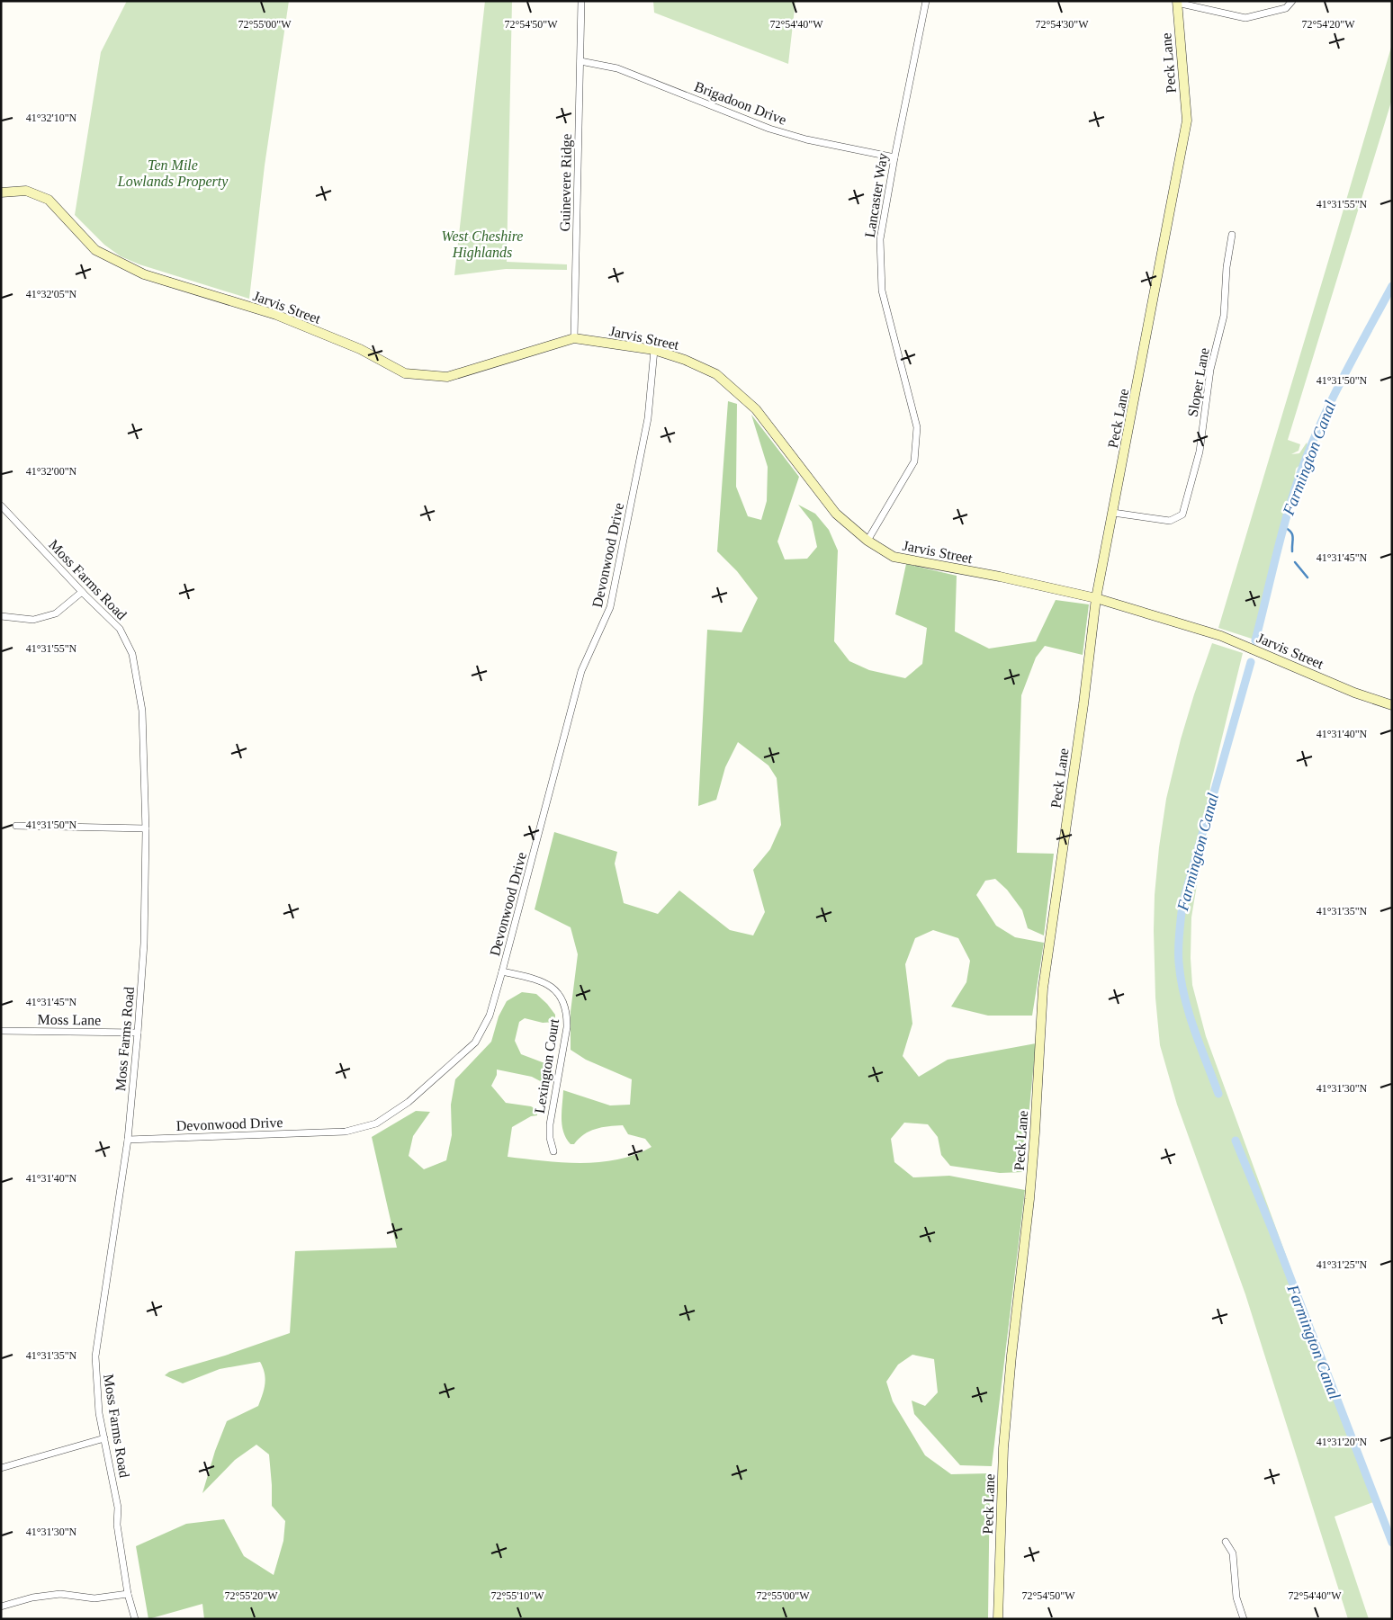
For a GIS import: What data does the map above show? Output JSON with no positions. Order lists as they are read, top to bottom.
{
  "streets": {
    "street": [
      "Peck Lane",
      "Brigadoon Drive",
      "Guinevere Ridge",
      "Lancaster Way",
      "Jarvis Street",
      "Sloper Lane",
      "Devonwood Drive",
      "Moss Farms Road",
      "Moss Lane",
      "Lexington Court"
    ]
  },
  "crossings": [
    ["Peck Lane", "Jarvis Street"],
    ["Peck Lane", "Sloper Lane"],
    ["Brigadoon Drive", "Guinevere Ridge"],
    ["Brigadoon Drive", "Lancaster Way"],
    ["Guinevere Ridge", "Jarvis Street"],
    ["Lancaster Way", "Jarvis Street"],
    ["Jarvis Street", "Devonwood Drive"],
    ["Devonwood Drive", "Moss Farms Road"],
    ["Devonwood Drive", "Lexington Court"],
    ["Moss Farms Road", "Moss Lane"]
  ],
  "water": ["Farmington Canal"],
  "parks": ["Ten Mile Lowlands Property", "West Cheshire Highlands"],
  "coordinates": [
    "72°54'20\"W",
    "72°55'00\"W",
    "72°54'50\"W",
    "72°54'40\"W",
    "72°54'30\"W",
    "41°32'10\"N",
    "41°31'55\"N",
    "41°32'05\"N",
    "41°31'50\"N",
    "41°32'00\"N",
    "41°31'45\"N",
    "41°31'40\"N",
    "41°31'35\"N",
    "41°31'30\"N",
    "41°31'25\"N",
    "41°31'20\"N",
    "72°55'20\"W",
    "72°55'10\"W"
  ]
}
